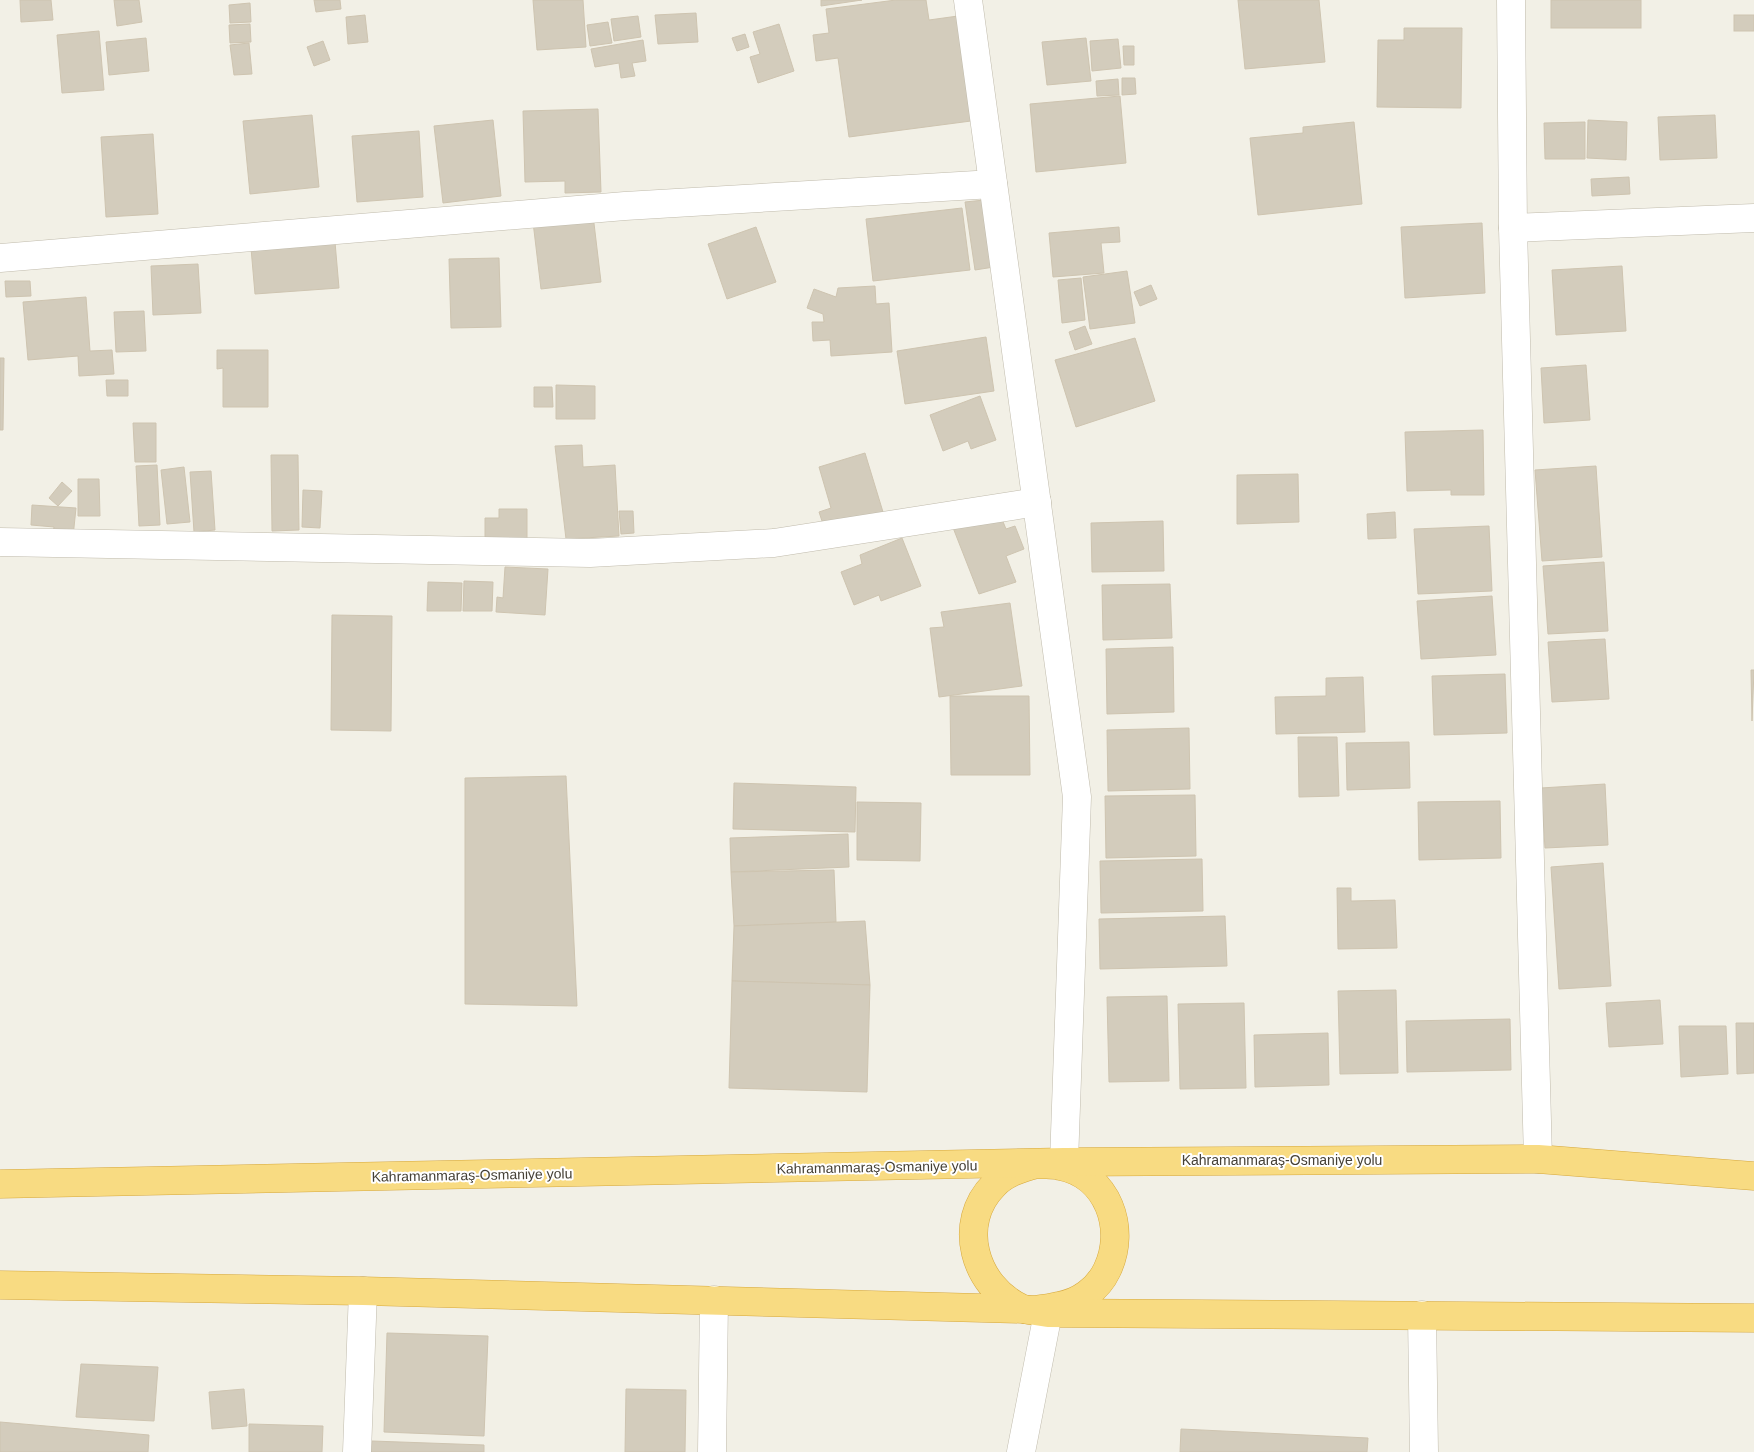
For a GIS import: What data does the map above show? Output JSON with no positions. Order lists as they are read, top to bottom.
{
  "streets": {
    "highway": ["Kahramanmaraş-Osmaniye yolu"]
  }
}
